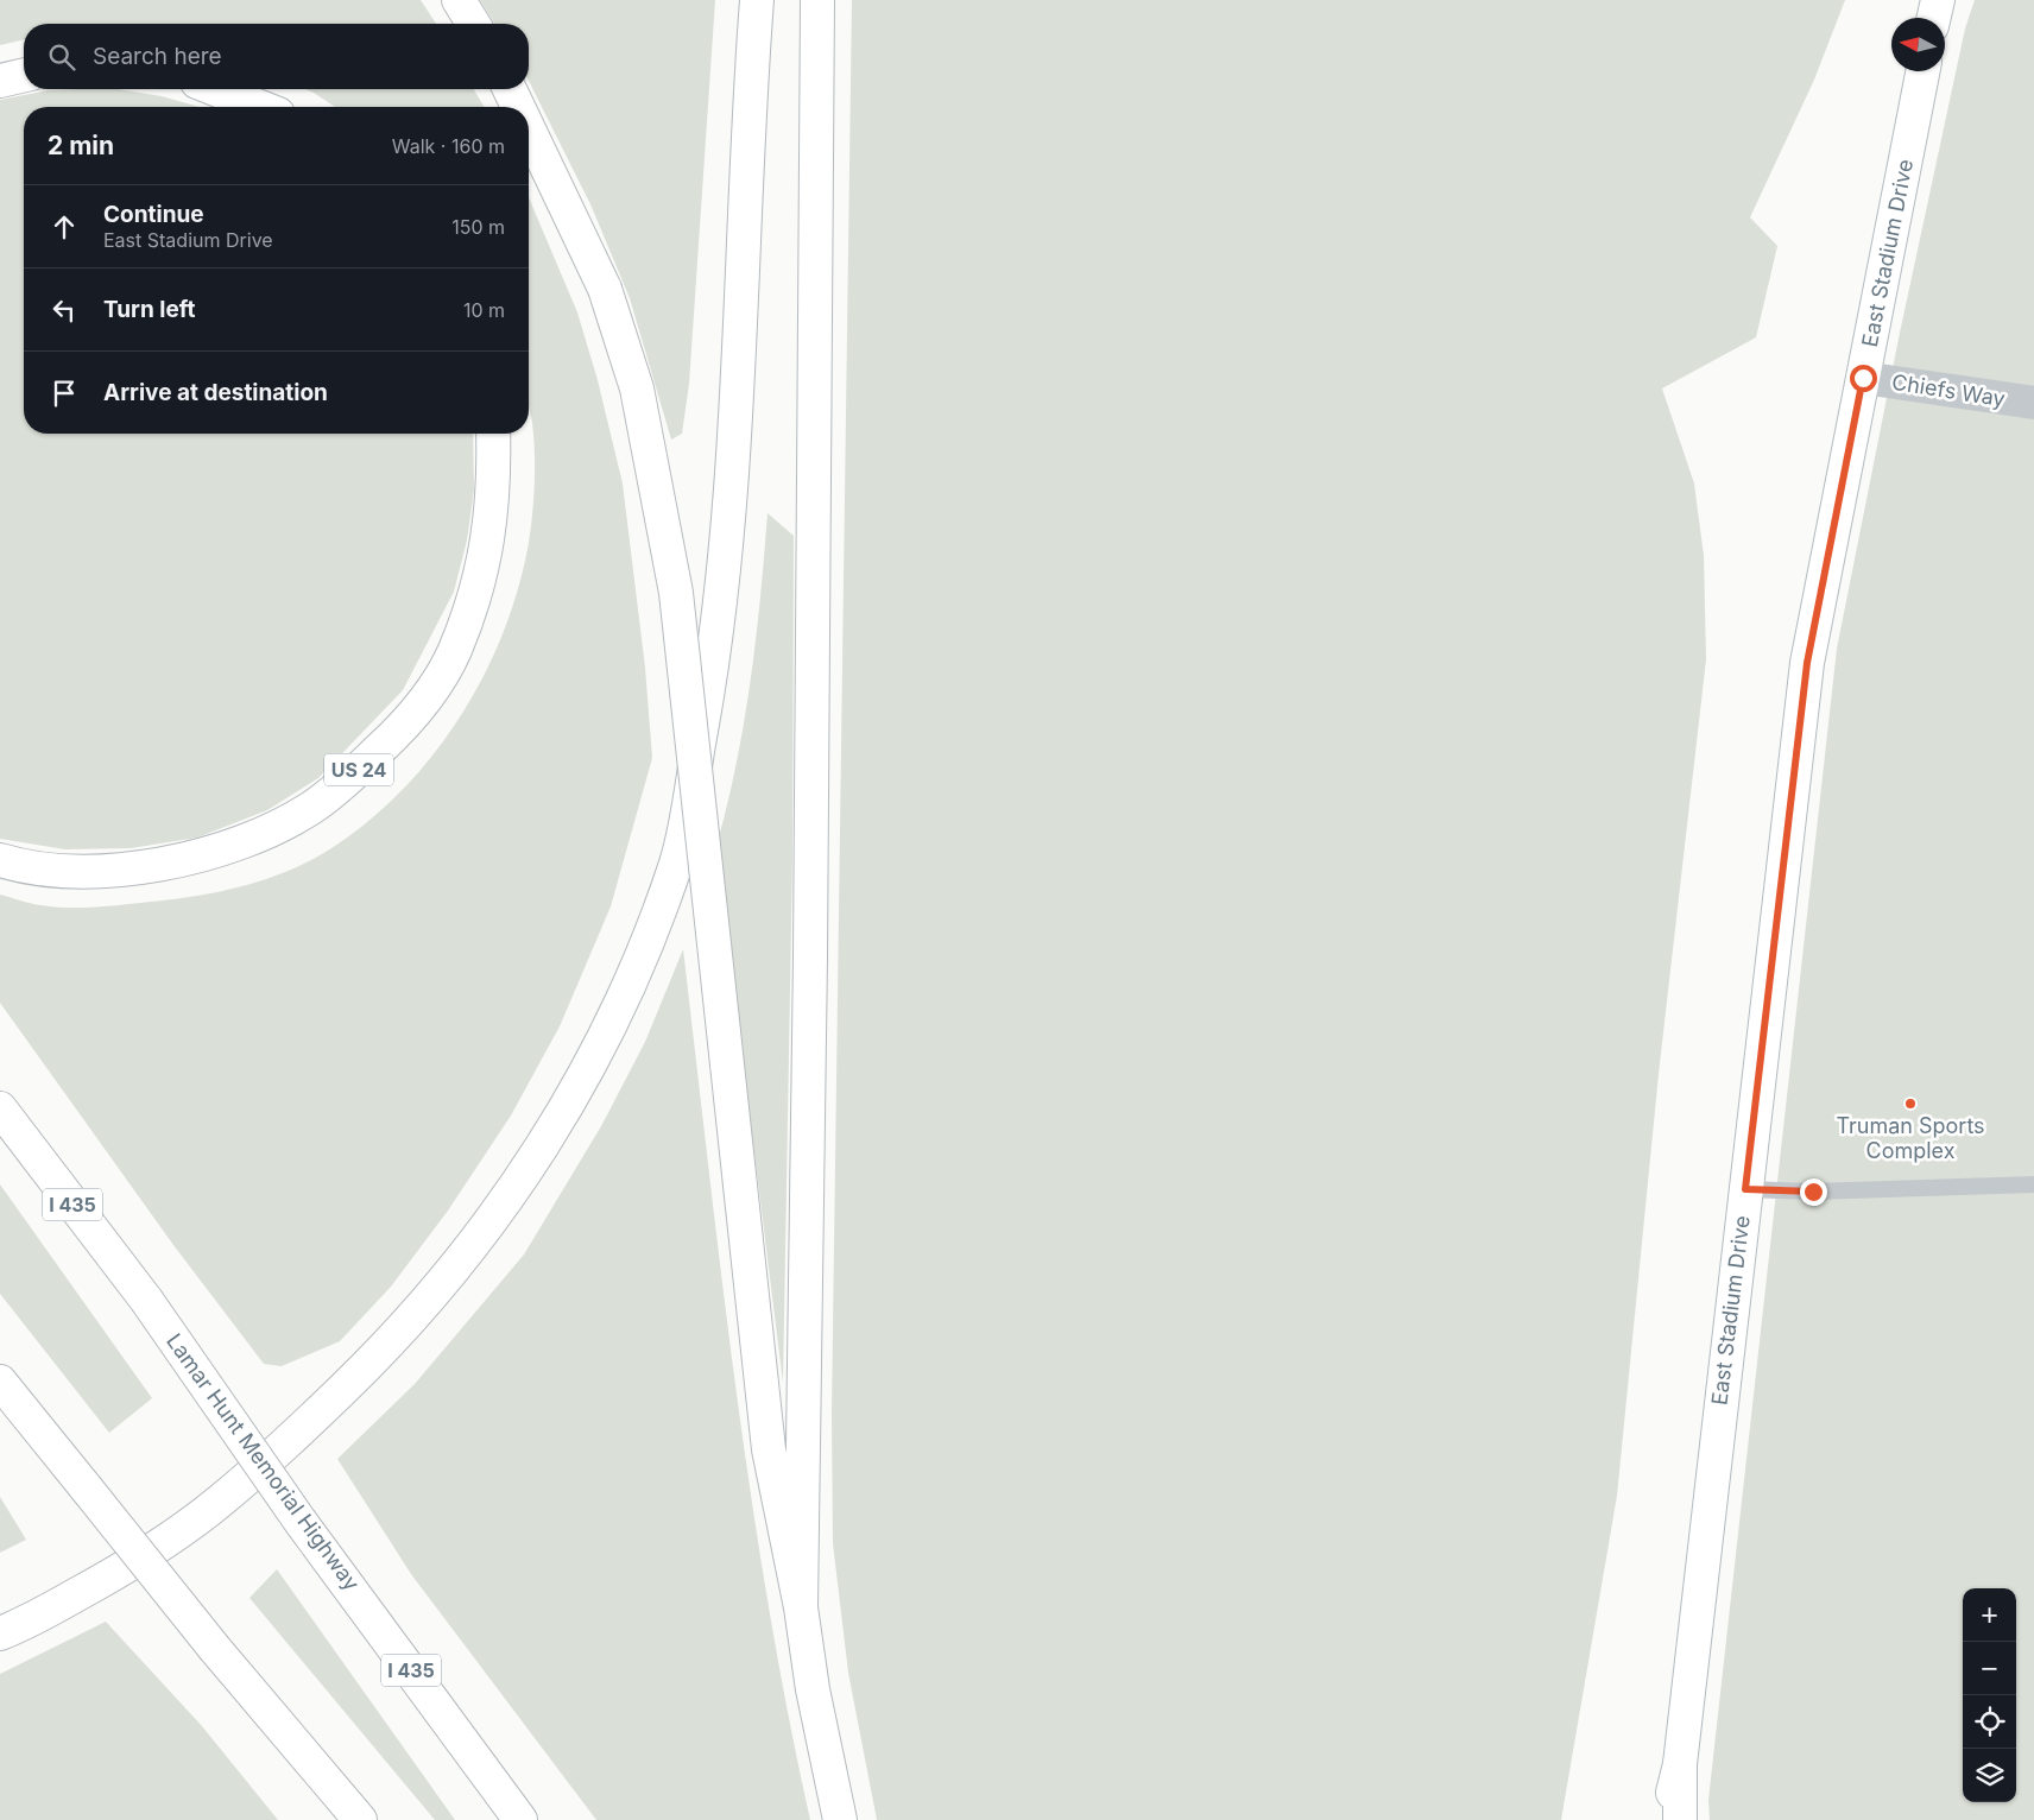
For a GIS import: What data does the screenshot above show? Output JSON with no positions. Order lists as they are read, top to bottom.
{
  "streets": {
    "main road": [
      "East Stadium Drive",
      "US 24",
      "I 435",
      "Lamar Hunt Memorial Highway"
    ],
    "street": ["Chiefs Way"]
  },
  "crossings": [
    ["East Stadium Drive", "Chiefs Way"]
  ],
  "places": ["Truman Sports Complex"],
  "north": "left",
  "page": {
    "search": "Search here",
    "heading": ["2 min", "Walk · 160 m"],
    "list": [
      ["Continue", "East Stadium Drive", "150 m"],
      ["Turn left", "10 m"],
      "Arrive at destination"
    ],
    "map_buttons": ["+", "−"]
  }
}
